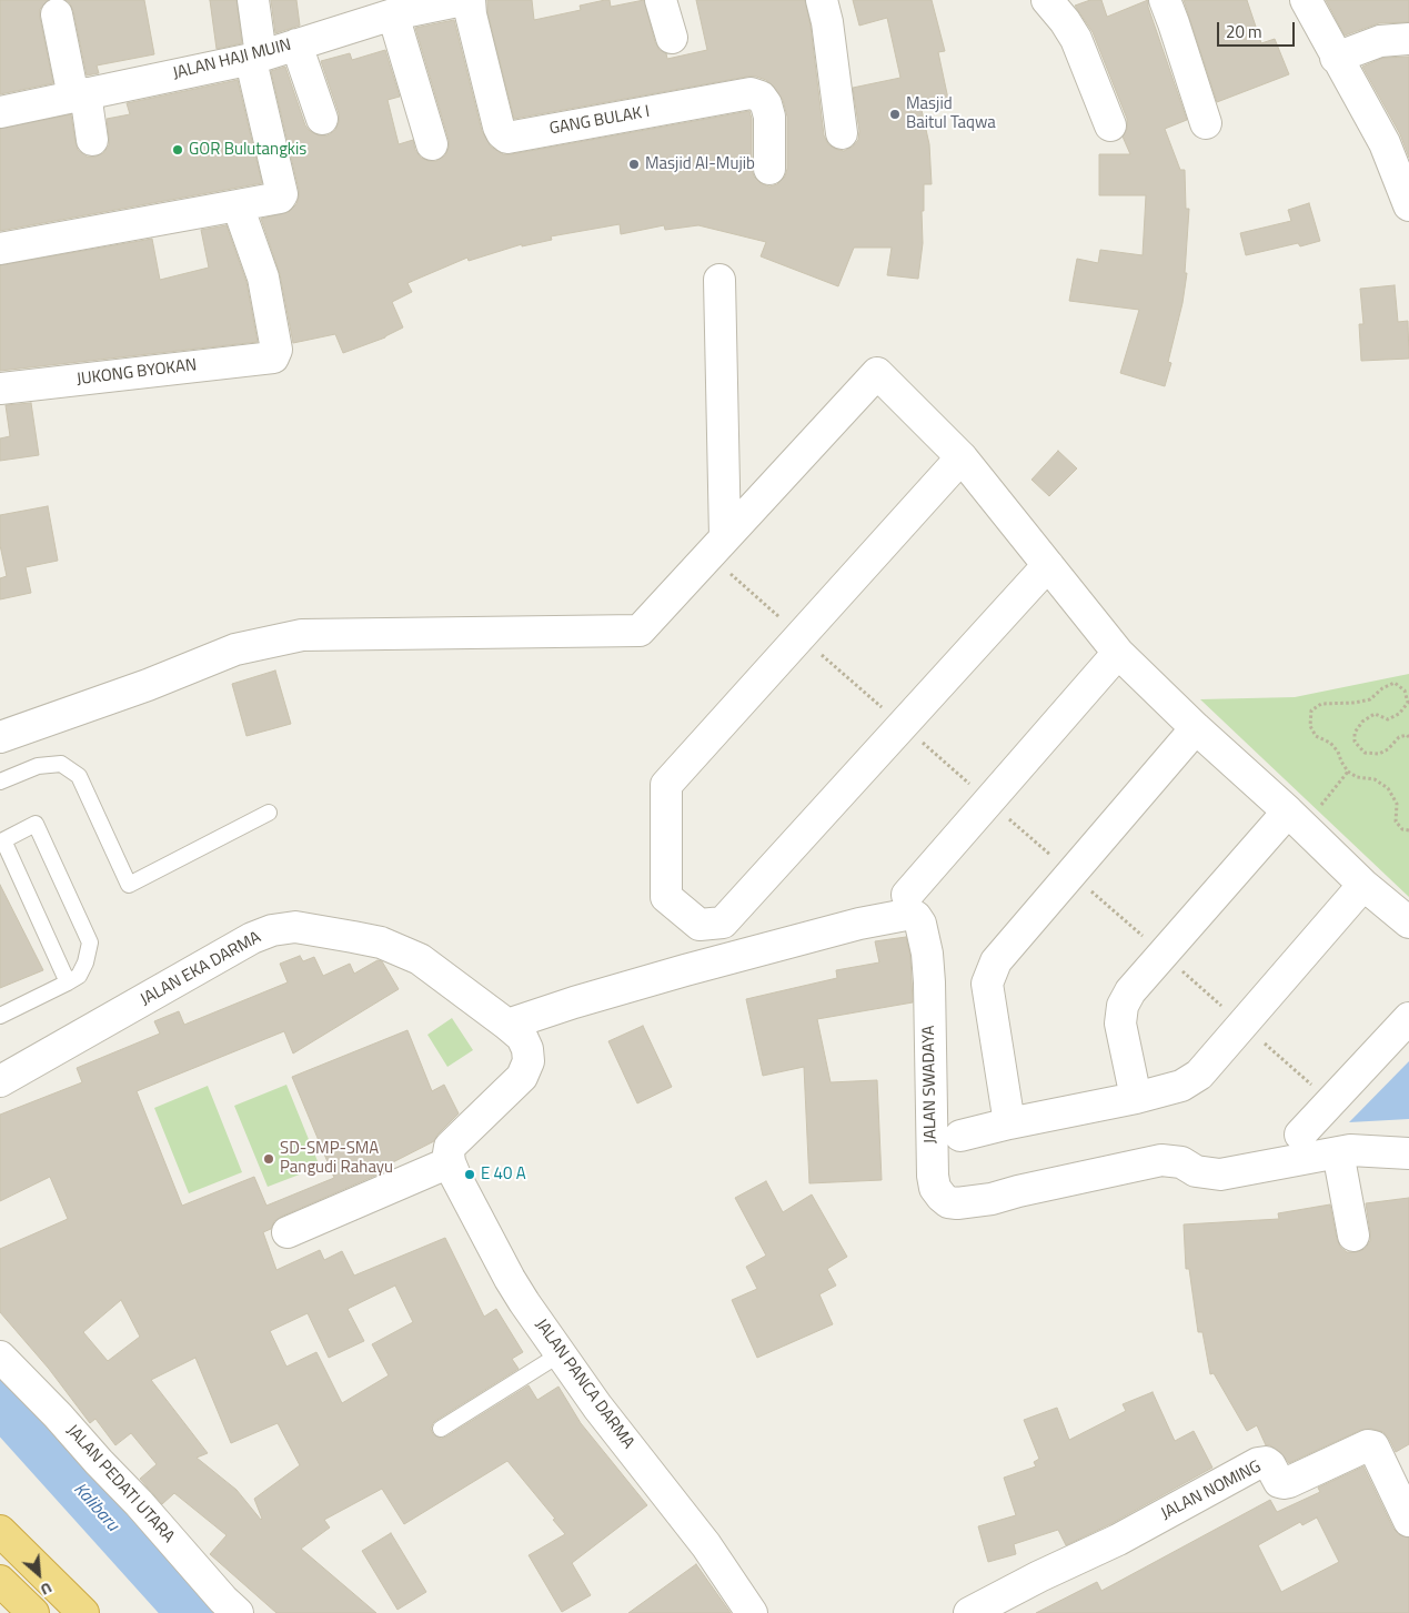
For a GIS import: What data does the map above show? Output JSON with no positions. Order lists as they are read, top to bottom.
{
  "streets": {
    "street": [
      "JALAN HAJI MUIN",
      "GANG BULAK I",
      "JUKONG BYOKAN",
      "JALAN EKA DARMA",
      "JALAN SWADAYA",
      "JALAN PANCA DARMA",
      "JALAN PEDATI UTARA",
      "JALAN NOMING"
    ]
  },
  "crossings": [
    ["JALAN EKA DARMA", "JALAN SWADAYA"],
    ["JALAN EKA DARMA", "JALAN PANCA DARMA"]
  ],
  "water": ["Kalibaru"],
  "places": [
    "Masjid Baitul Taqwa",
    "GOR Bulutangkis",
    "Masjid Al-Mujib",
    "SD-SMP-SMA Pangudi Rahayu",
    "E 40 A"
  ],
  "scale_bar": "20 m",
  "north": "bottom right"
}
